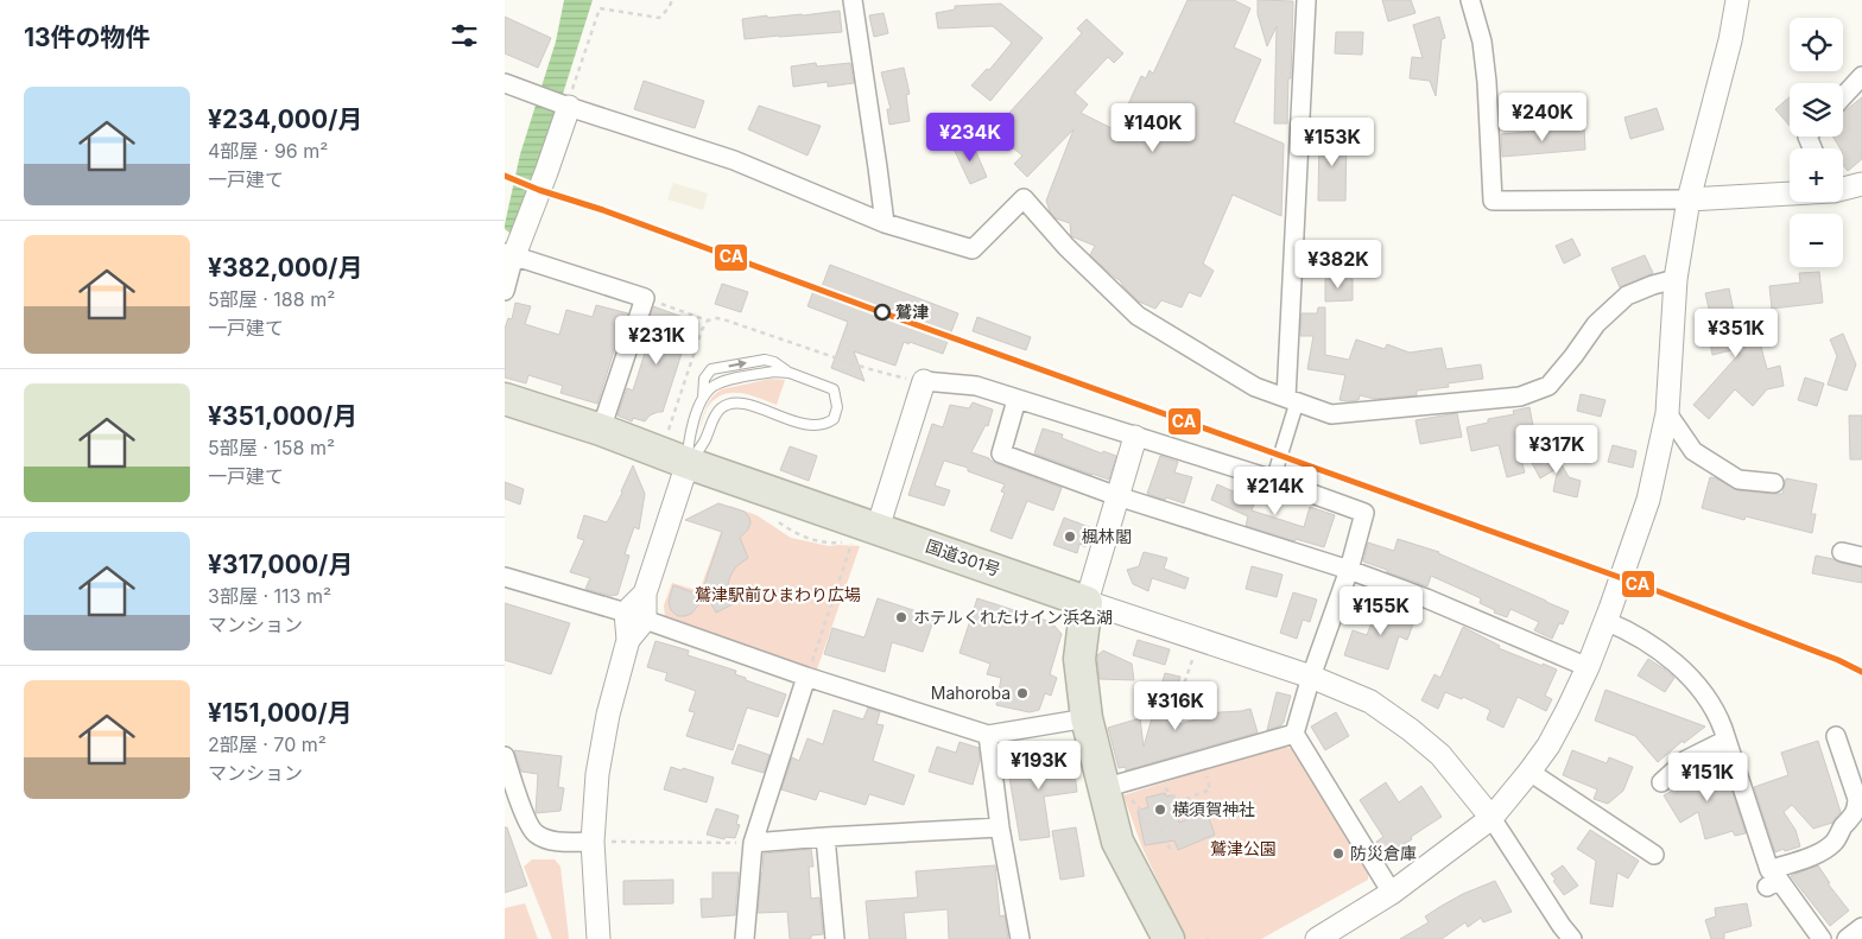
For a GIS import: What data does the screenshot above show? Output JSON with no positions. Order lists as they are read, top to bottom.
{
  "streets": {
    "highway": ["国道301号"]
  },
  "parks": ["鷲津駅前ひまわり広場", "鷲津公園"],
  "places": [
    "鷲津",
    "楓林閣",
    "ホテルくれたけイン浜名湖",
    "Mahoroba",
    "横須賀神社",
    "防災倉庫"
  ],
  "lines": ["transit line CA"],
  "page": {
    "heading": "13件の物件",
    "map_buttons": ["+", "−"],
    "list": [
      {
        "name": "¥234,000/月",
        "note": "4部屋 · 96 m² · 一戸建て"
      },
      {
        "name": "¥382,000/月",
        "note": "5部屋 · 188 m² · 一戸建て"
      },
      {
        "name": "¥351,000/月",
        "note": "5部屋 · 158 m² · 一戸建て"
      },
      {
        "name": "¥317,000/月",
        "note": "3部屋 · 113 m² · マンション"
      },
      {
        "name": "¥151,000/月",
        "note": "2部屋 · 70 m² · マンション"
      }
    ],
    "price": [
      "¥240K",
      "¥140K",
      "¥234K",
      "¥153K",
      "¥382K",
      "¥351K",
      "¥231K",
      "¥317K",
      "¥214K",
      "¥155K",
      "¥316K",
      "¥193K",
      "¥151K"
    ]
  }
}
